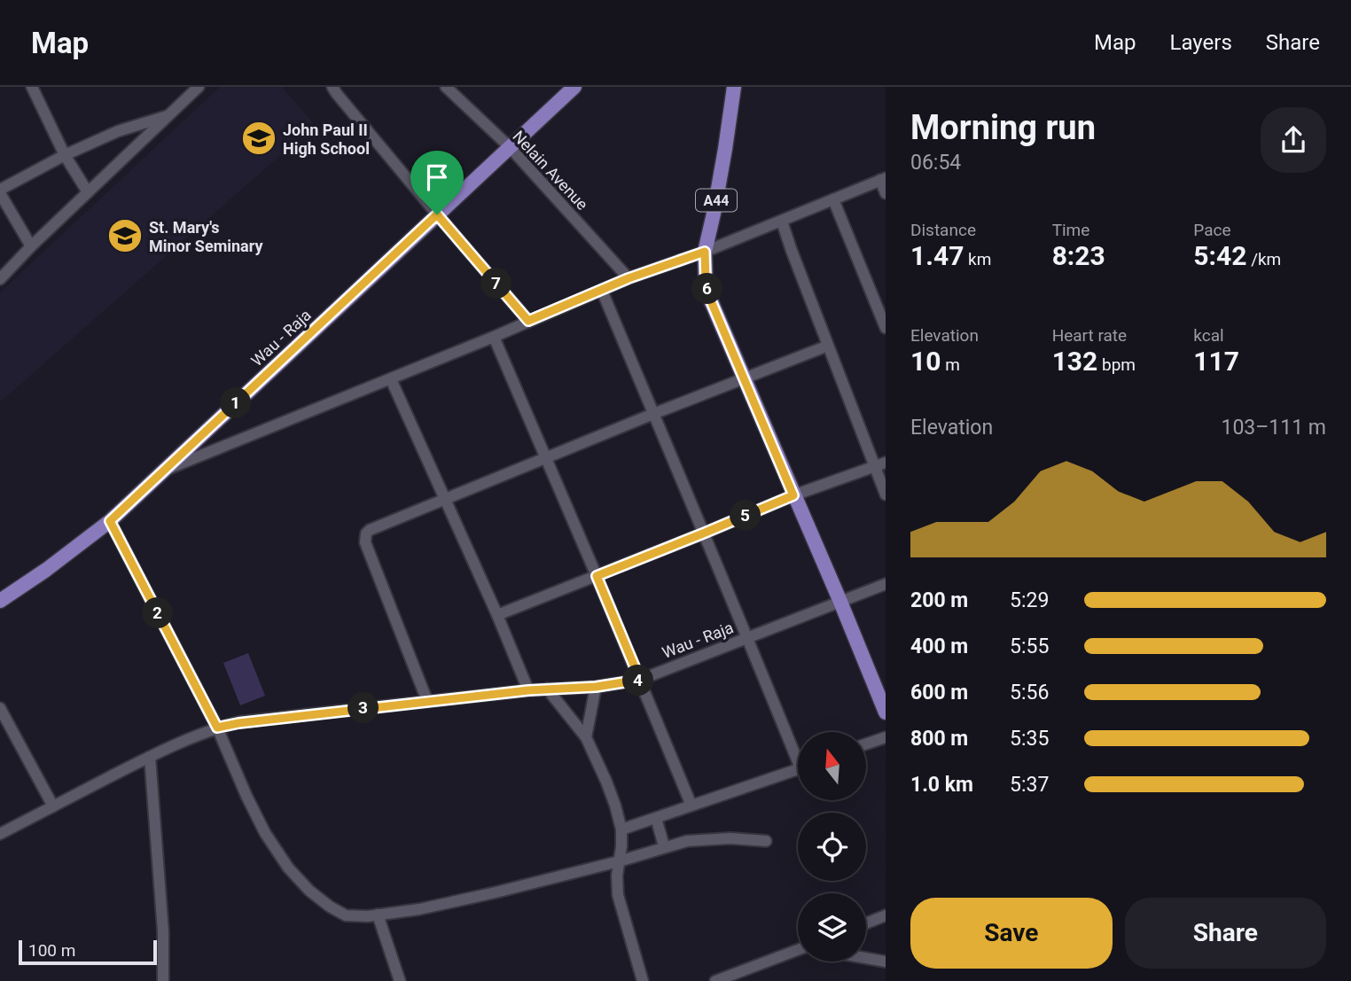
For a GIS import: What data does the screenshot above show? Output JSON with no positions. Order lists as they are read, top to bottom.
{
  "streets": {
    "main road": ["A44", "Wau - Raja"],
    "street": ["Nelain Avenue"]
  },
  "crossings": [
    ["Nelain Avenue", "Wau - Raja"],
    ["A44", "Wau - Raja"]
  ],
  "places": {
    "school or university": ["John Paul II High School", "St. Mary's Minor Seminary"]
  },
  "scale_bar": "100 m",
  "north": "top",
  "page": {
    "header": "Map",
    "nav": ["Map", "Layers", "Share"],
    "heading": ["Morning run", "06:54"],
    "stats": [
      ["Distance", "1.47 km"],
      ["Time", "8:23"],
      ["Pace", "5:42 /km"],
      ["Elevation", "10 m"],
      ["Heart rate", "132 bpm"],
      ["kcal", "117"]
    ],
    "pins": [
      "7",
      "6",
      "1",
      "5",
      "2",
      "4",
      "3"
    ],
    "chart": ["Elevation", "103–111 m"],
    "list": [
      {
        "name": "200 m",
        "note": "5:29"
      },
      {
        "name": "400 m",
        "note": "5:55"
      },
      {
        "name": "600 m",
        "note": "5:56"
      },
      {
        "name": "800 m",
        "note": "5:35"
      },
      {
        "name": "1.0 km",
        "note": "5:37"
      }
    ],
    "buttons": ["Save", "Share"],
    "scale": "100 m"
  }
}
